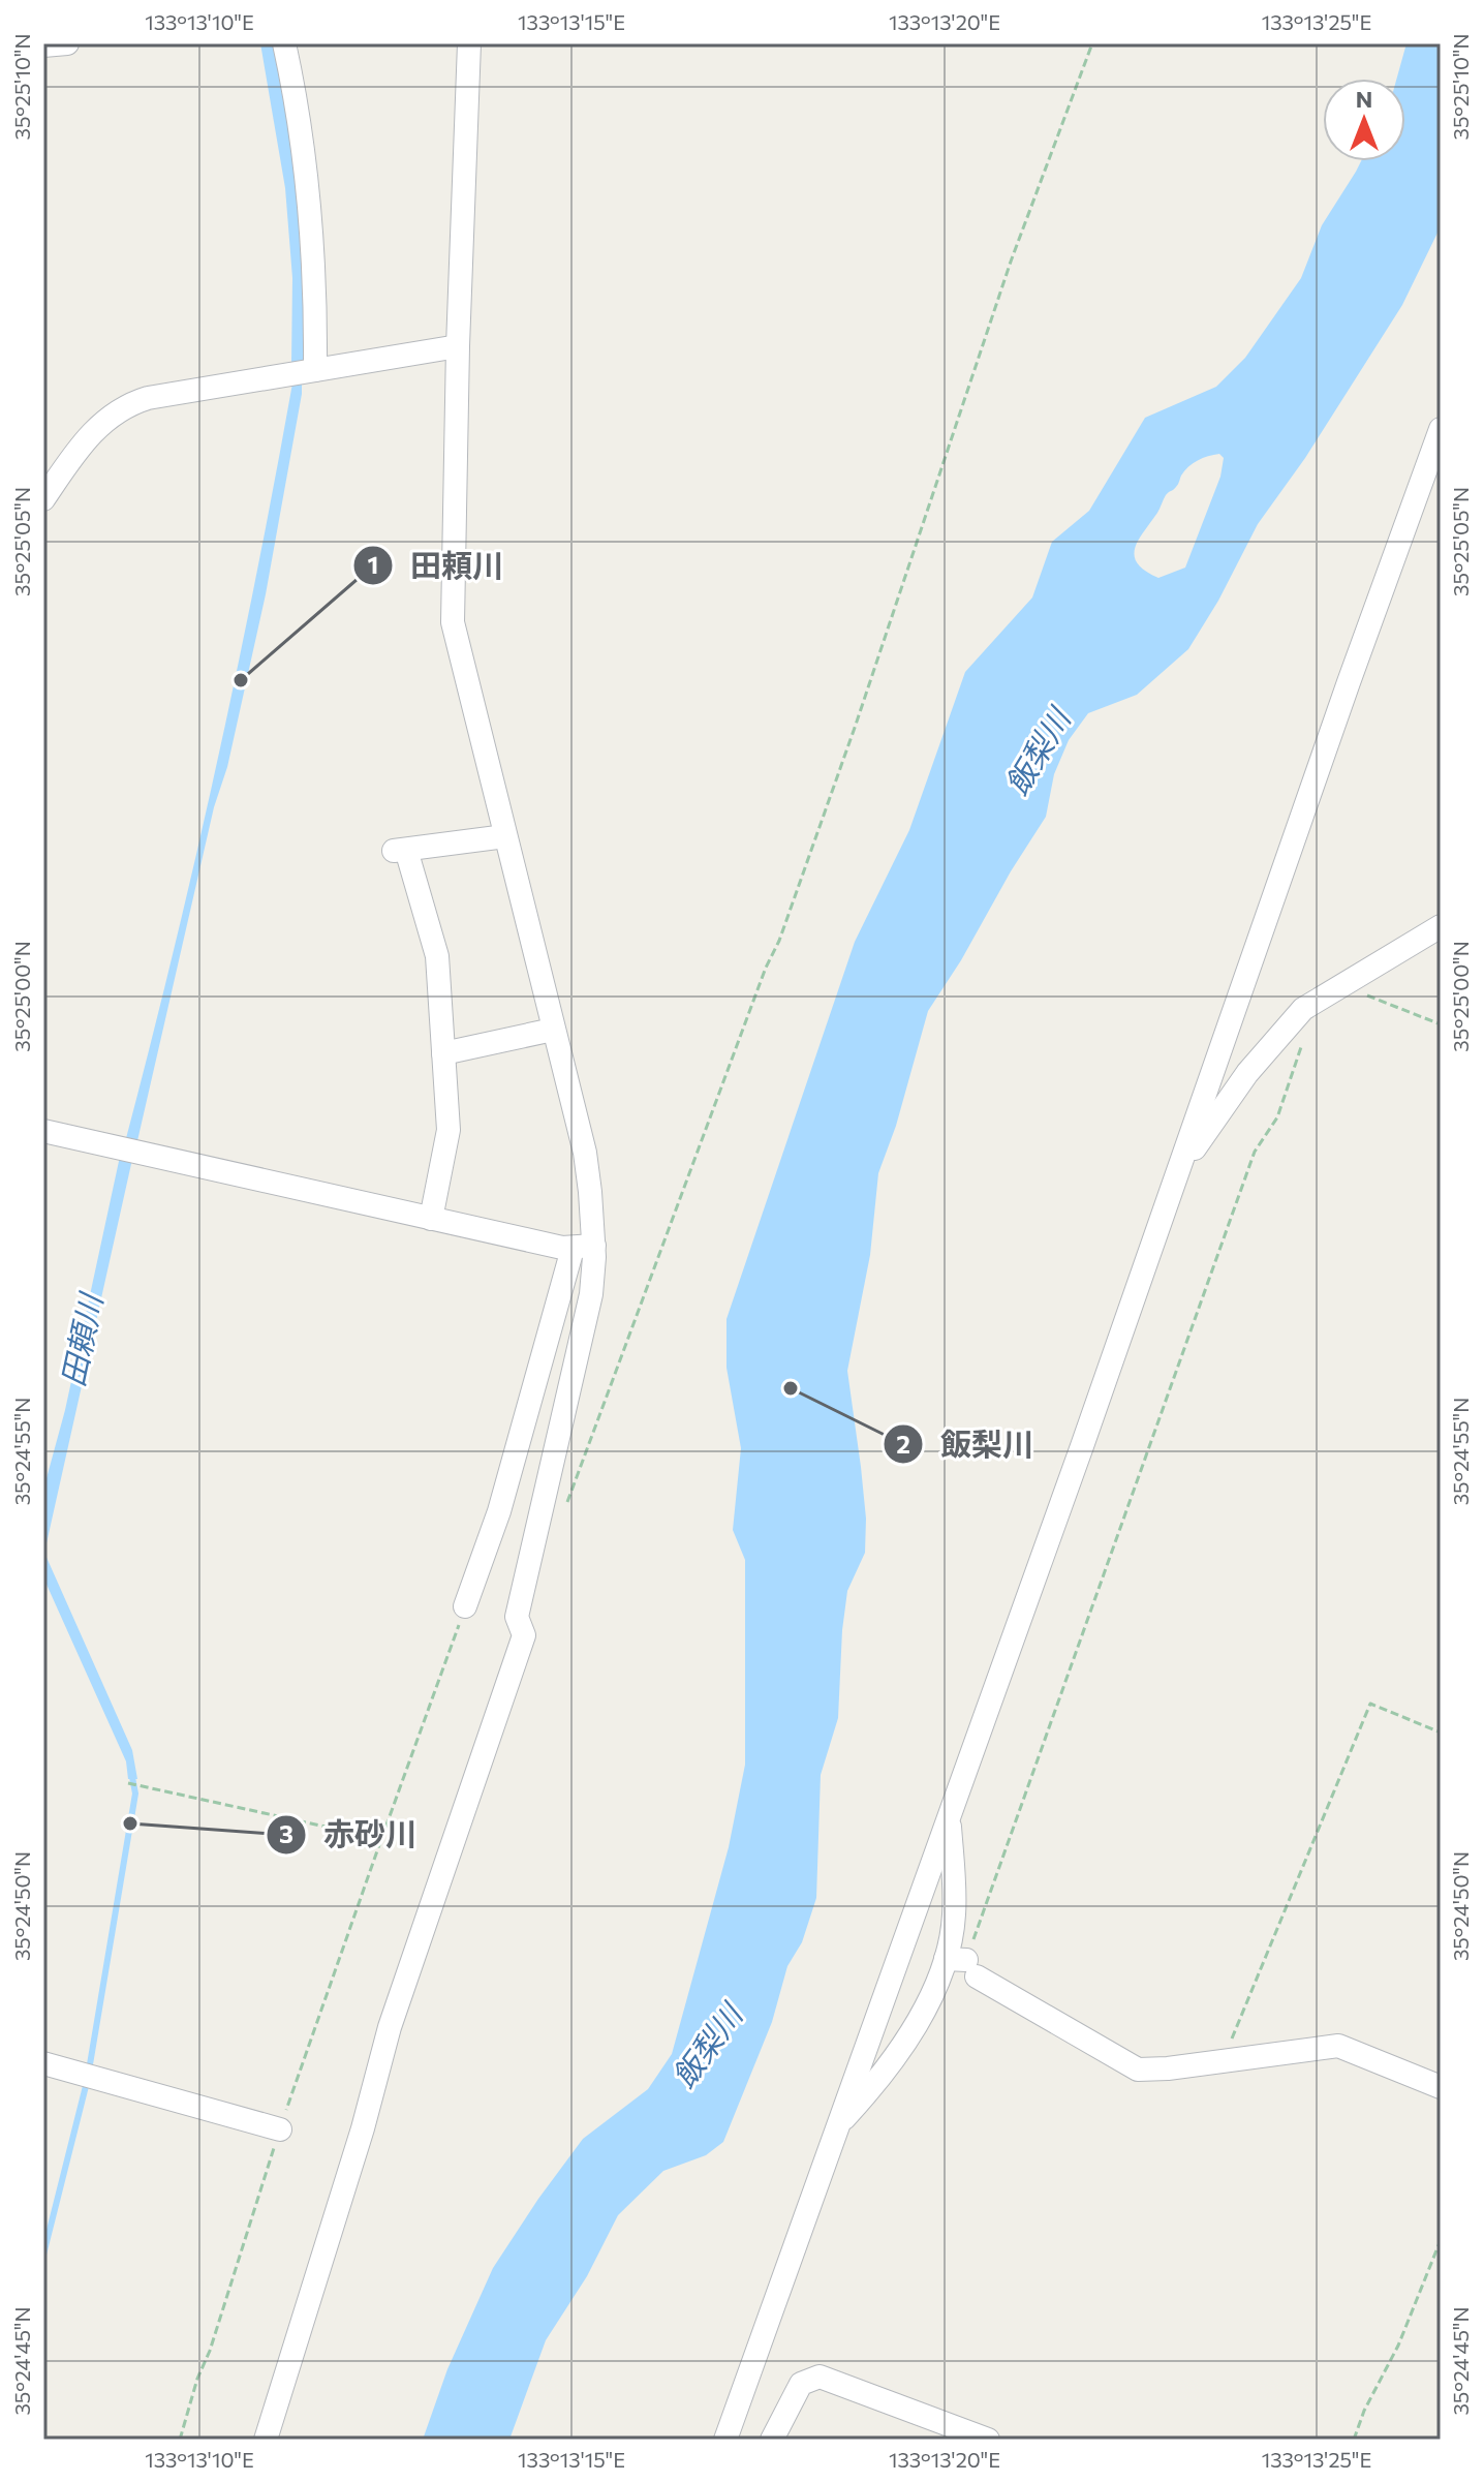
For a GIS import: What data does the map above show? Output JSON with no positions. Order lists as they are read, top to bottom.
{
  "water": ["飯梨川", "田頼川"],
  "places": ["田頼川", "飯梨川", "赤砂川"],
  "north": "top",
  "coordinates": [
    "133°13'10\"E",
    "133°13'15\"E",
    "133°13'20\"E",
    "133°13'25\"E",
    "35°25'10\"N",
    "35°25'05\"N",
    "35°25'00\"N",
    "35°24'55\"N",
    "35°24'50\"N",
    "35°24'45\"N"
  ]
}
